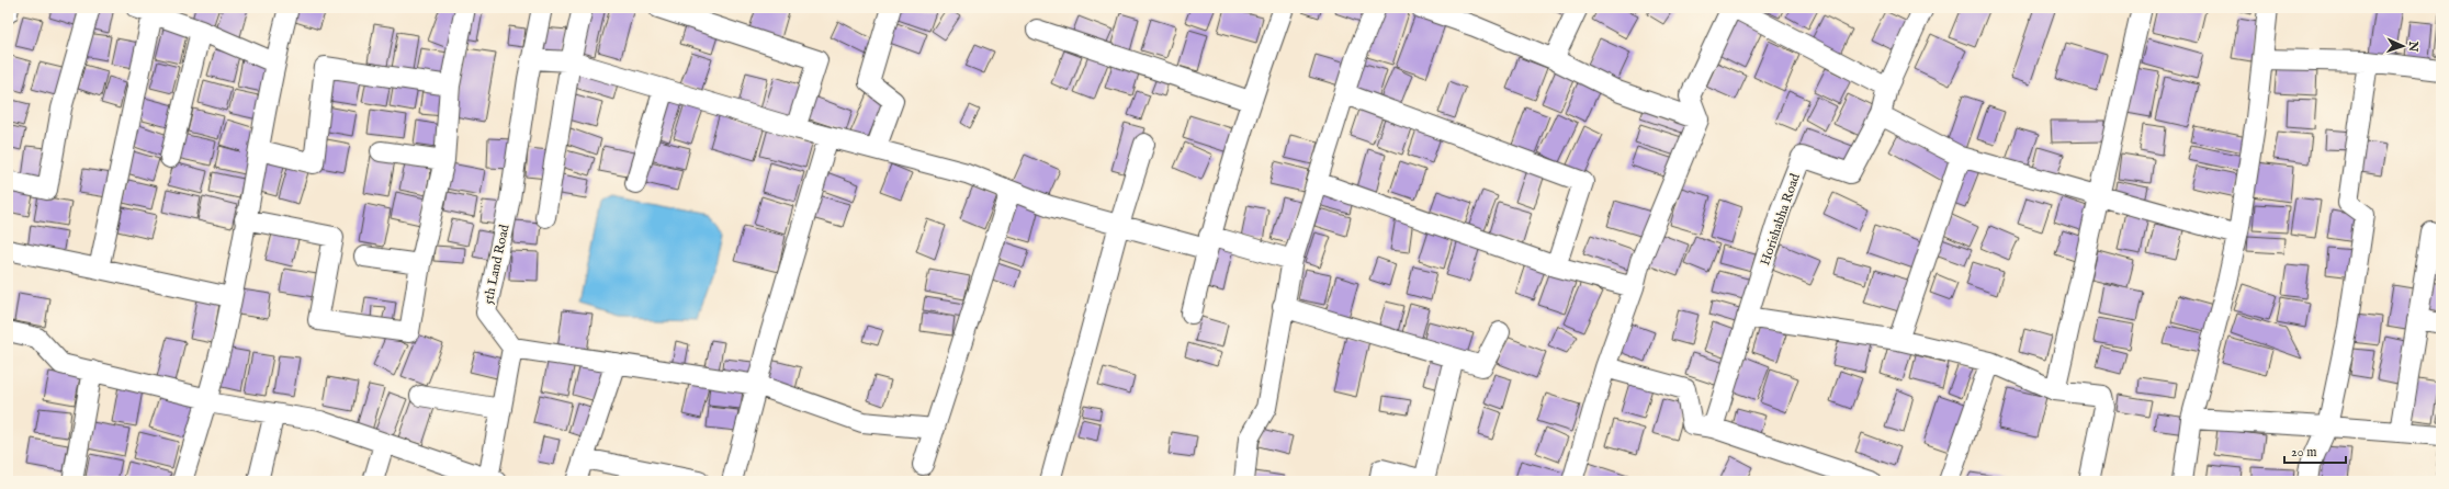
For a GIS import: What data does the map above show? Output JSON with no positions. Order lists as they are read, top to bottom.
{
  "streets": {
    "street": ["Horishabha Road", "5th Land Road"]
  },
  "scale_bar": "20 m",
  "north": "right"
}
